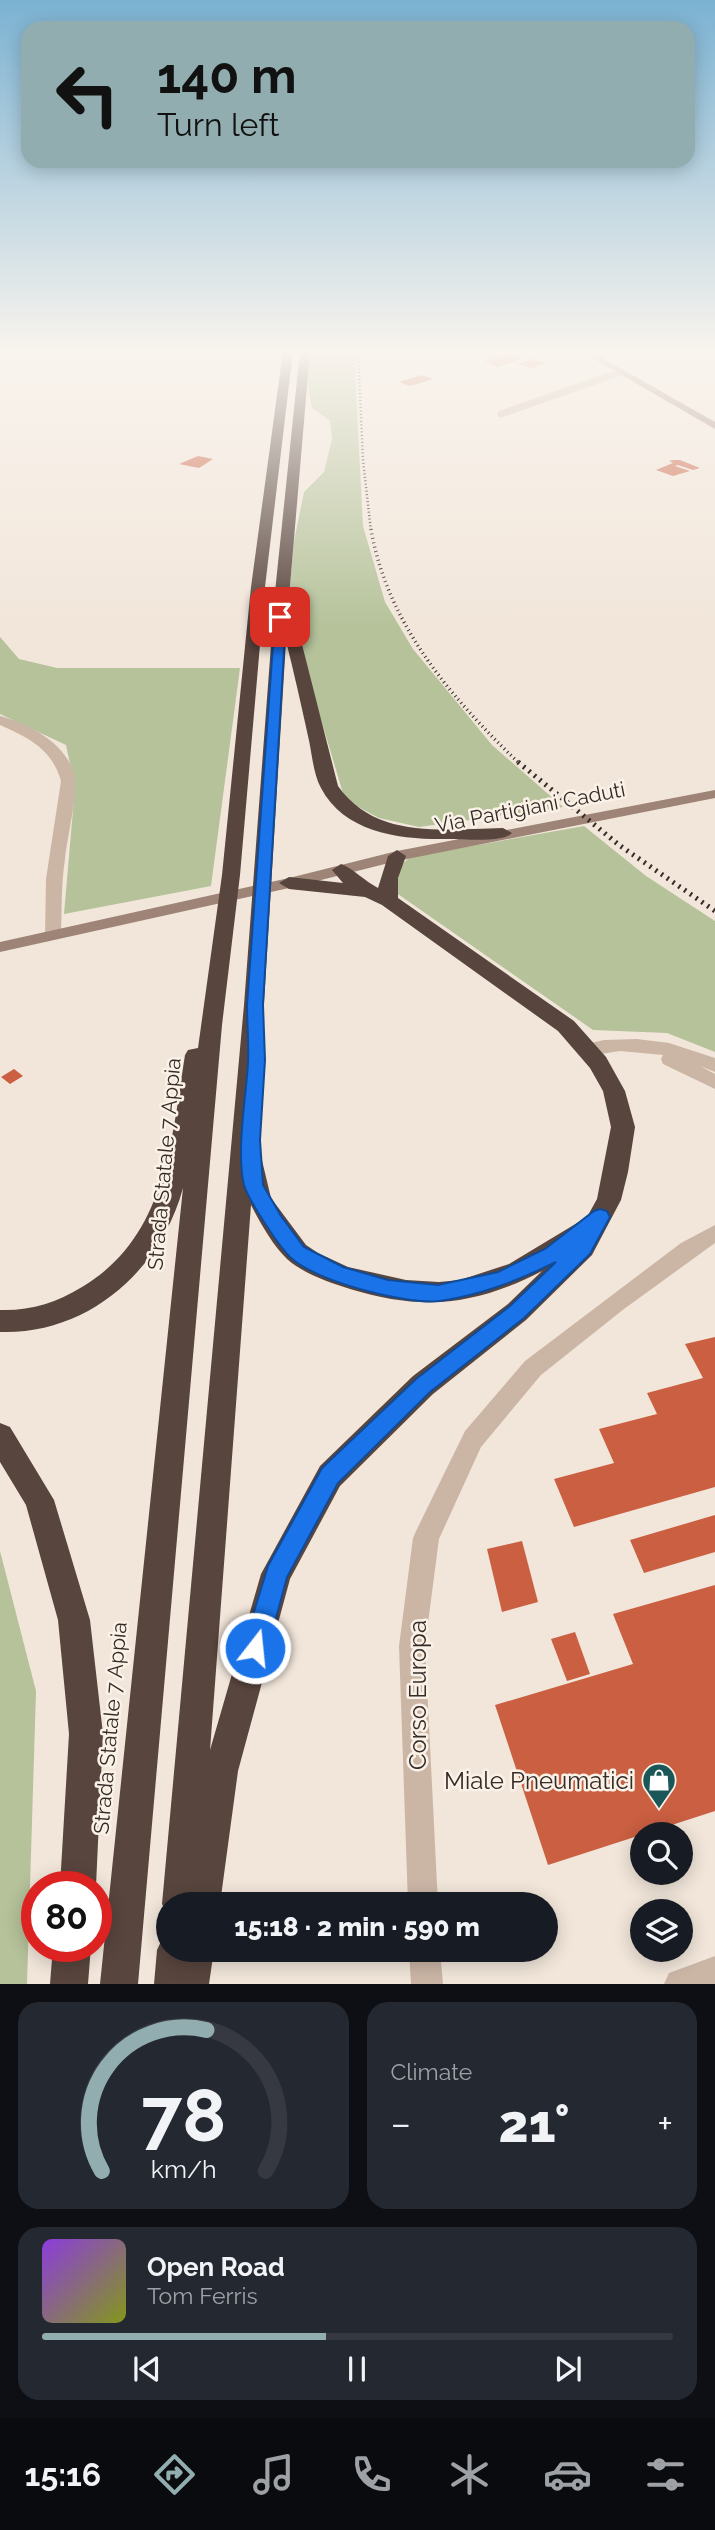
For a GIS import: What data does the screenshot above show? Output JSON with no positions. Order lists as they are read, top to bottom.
{
  "streets": {
    "highway": ["Strada Statale 7 Appia"],
    "main road": ["Via Partigiani Caduti"],
    "street": ["Corso Europa"]
  },
  "places": {
    "shop": ["Miale Pneumatici"]
  },
  "page": {
    "turn": ["140 m", "Turn left"],
    "limit": "80",
    "trip": "15:18 · 2 min · 590 m",
    "tile": "Climate",
    "heat": ["−", "21°", "+"],
    "song": ["Open Road", "Tom Ferris"],
    "tabs": "15:16",
    "gauge": ["78", "km/h"]
  }
}
